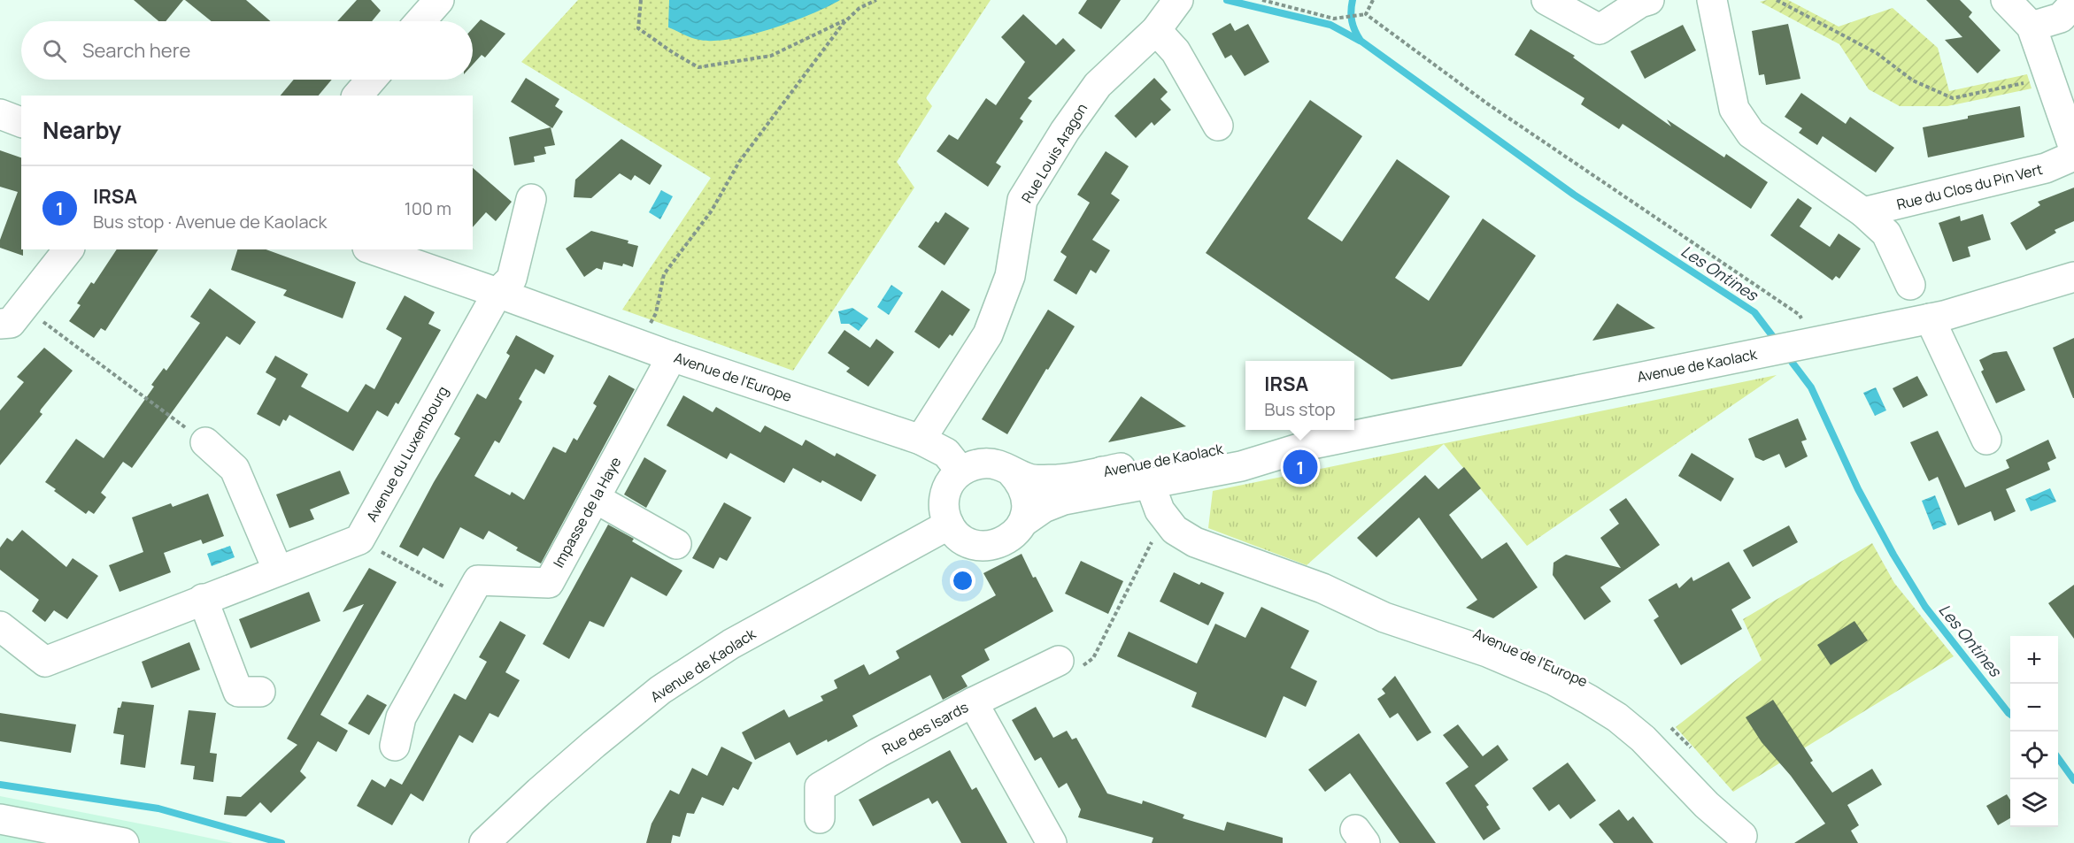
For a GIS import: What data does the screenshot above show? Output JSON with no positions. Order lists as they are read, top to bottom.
{
  "streets": {
    "street": [
      "Rue Louis Aragon",
      "Rue du Clos du Pin Vert",
      "Avenue de Kaolack",
      "Avenue de l'Europe",
      "Avenue du Luxembourg",
      "Impasse de la Haye",
      "Rue des Isards"
    ]
  },
  "crossings": [
    ["Rue Louis Aragon", "Avenue de l'Europe"],
    ["Avenue de Kaolack", "Avenue de l'Europe"],
    ["Avenue de l'Europe", "Avenue du Luxembourg"],
    ["Avenue de l'Europe", "Impasse de la Haye"]
  ],
  "water": ["Les Ontines"],
  "page": {
    "search": "Search here",
    "heading": "Nearby",
    "list": [
      {
        "mark": "1",
        "name": "IRSA",
        "note": "Bus stop · Avenue de Kaolack",
        "value": "100 m"
      }
    ],
    "popup": ["IRSA", "Bus stop"],
    "pins": "1",
    "map_buttons": ["+", "−"]
  }
}
